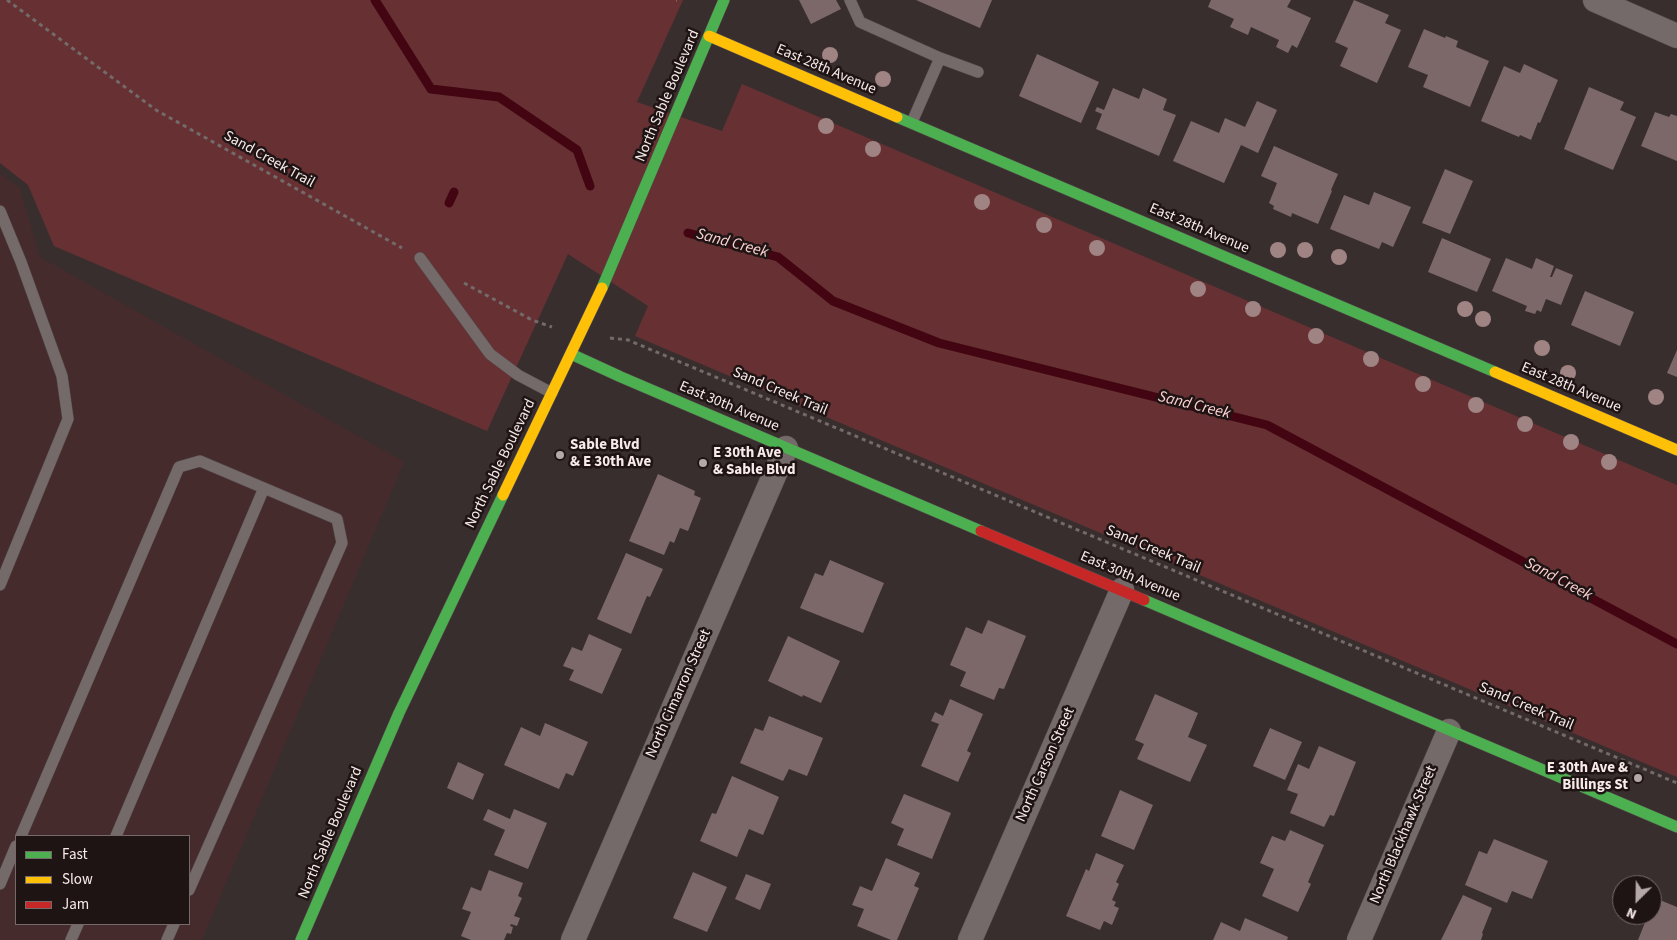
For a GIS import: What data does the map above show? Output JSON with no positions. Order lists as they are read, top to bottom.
{
  "streets": {
    "street": [
      "East 28th Avenue",
      "North Sable Boulevard",
      "East 30th Avenue",
      "North Cimarron Street",
      "North Carson Street",
      "North Blackhawk Street"
    ],
    "path": ["Sand Creek Trail"]
  },
  "crossings": [
    ["East 28th Avenue", "North Sable Boulevard"],
    ["North Sable Boulevard", "East 30th Avenue"],
    ["East 30th Avenue", "North Cimarron Street"],
    ["East 30th Avenue", "North Carson Street"],
    ["East 30th Avenue", "North Blackhawk Street"]
  ],
  "water": ["Sand Creek"],
  "places": ["Sable Blvd & E 30th Ave", "E 30th Ave & Sable Blvd", "E 30th Ave & Billings St"],
  "legend": ["Fast", "Slow", "Jam"],
  "north": "bottom left"
}
